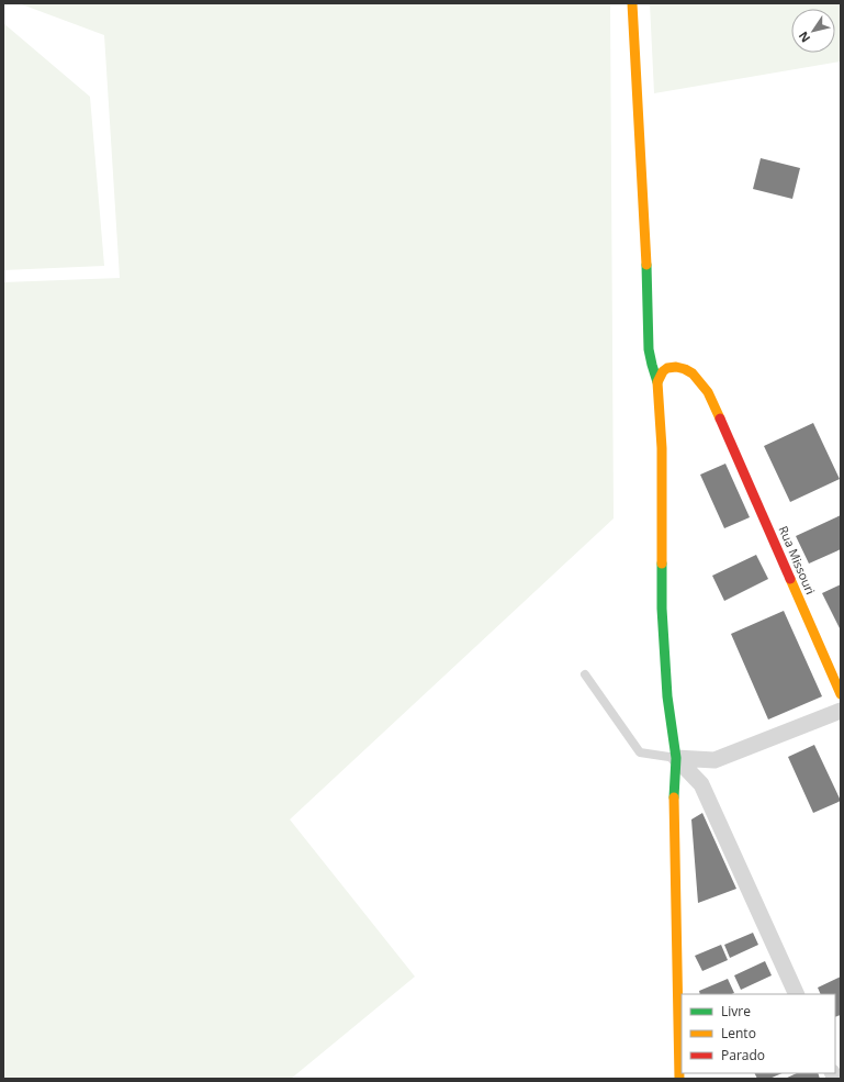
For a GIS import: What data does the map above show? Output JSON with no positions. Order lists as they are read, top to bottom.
{
  "streets": {
    "street": ["Rua Missouri"]
  },
  "legend": ["Livre", "Lento", "Parado"],
  "north": "bottom left"
}
